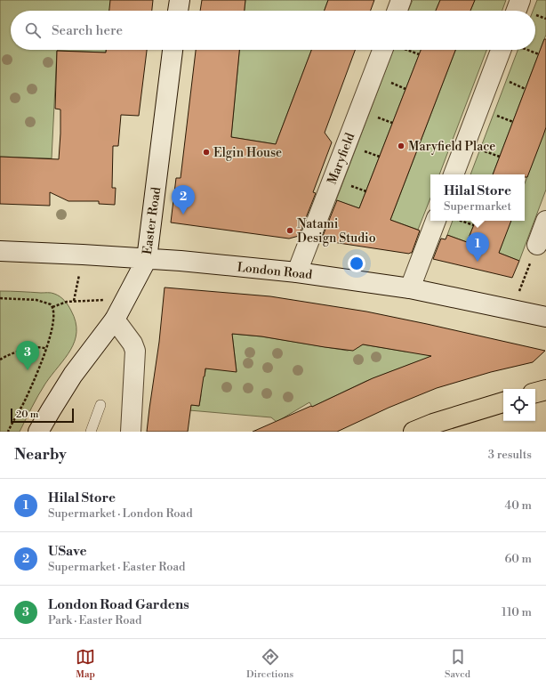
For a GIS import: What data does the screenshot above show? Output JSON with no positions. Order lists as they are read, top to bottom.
{
  "streets": {
    "street": ["Maryfield", "Easter Road", "London Road"]
  },
  "crossings": [
    ["Maryfield", "London Road"],
    ["Easter Road", "London Road"]
  ],
  "places": ["Maryfield Place", "Elgin House", "Natami Design Studio"],
  "scale_bar": "20 m",
  "page": {
    "search": "Search here",
    "popup": ["Hilal Store", "Supermarket"],
    "pins": ["2", "1", "3"],
    "scale": "20 m",
    "heading": ["Nearby", "3 results"],
    "list": [
      {
        "mark": "1",
        "name": "Hilal Store",
        "note": "Supermarket · London Road",
        "value": "40 m"
      },
      {
        "mark": "2",
        "name": "USave",
        "note": "Supermarket · Easter Road",
        "value": "60 m"
      },
      {
        "mark": "3",
        "name": "London Road Gardens",
        "note": "Park · Easter Road",
        "value": "110 m"
      }
    ],
    "nav": ["Map", "Directions", "Saved"]
  }
}
